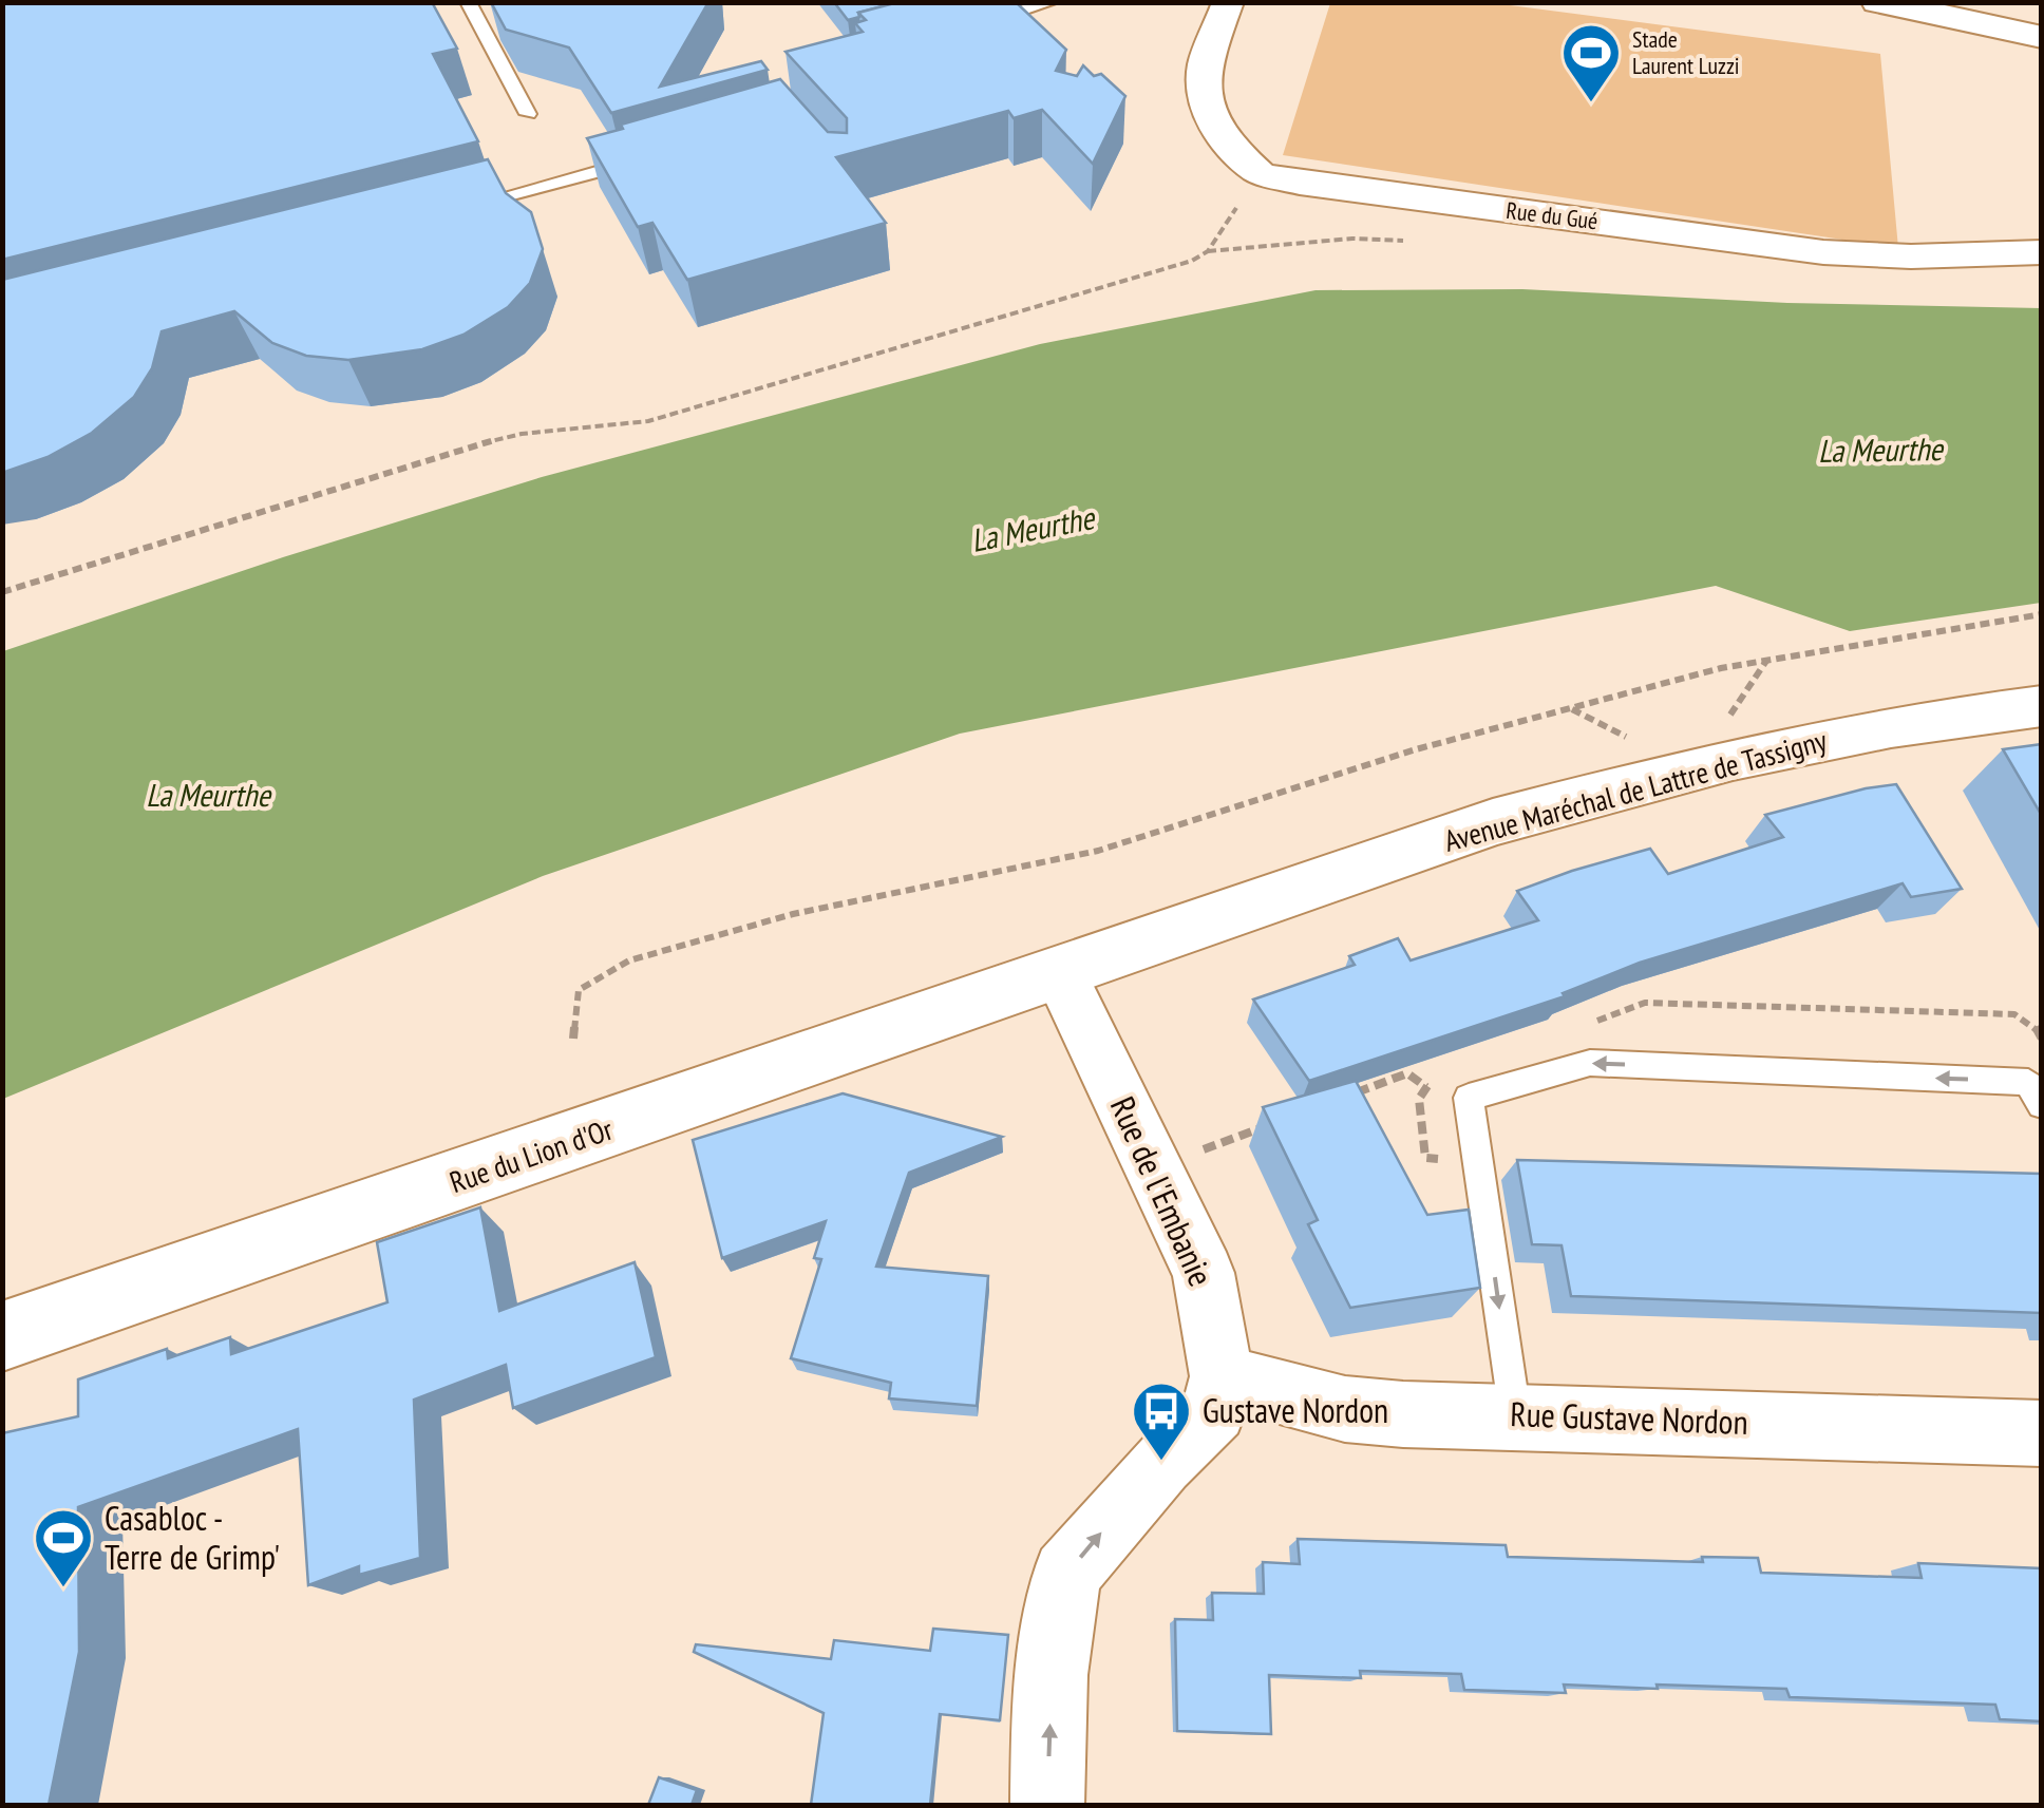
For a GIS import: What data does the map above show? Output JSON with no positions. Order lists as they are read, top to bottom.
{
  "streets": {
    "main road": ["Avenue Maréchal de Lattre de Tassigny", "Rue du Lion d'Or"],
    "street": ["Rue du Gué", "Rue de l'Embanie", "Rue Gustave Nordon"]
  },
  "crossings": [
    ["Avenue Maréchal de Lattre de Tassigny", "Rue du Lion d'Or"],
    ["Avenue Maréchal de Lattre de Tassigny", "Rue de l'Embanie"],
    ["Rue du Lion d'Or", "Rue de l'Embanie"],
    ["Rue de l'Embanie", "Rue Gustave Nordon"]
  ],
  "water": ["La Meurthe"],
  "places": {
    "sports": ["Stade Laurent Luzzi", "Casabloc - Terre de Grimp'"],
    "bus stop": ["Gustave Nordon"]
  }
}
